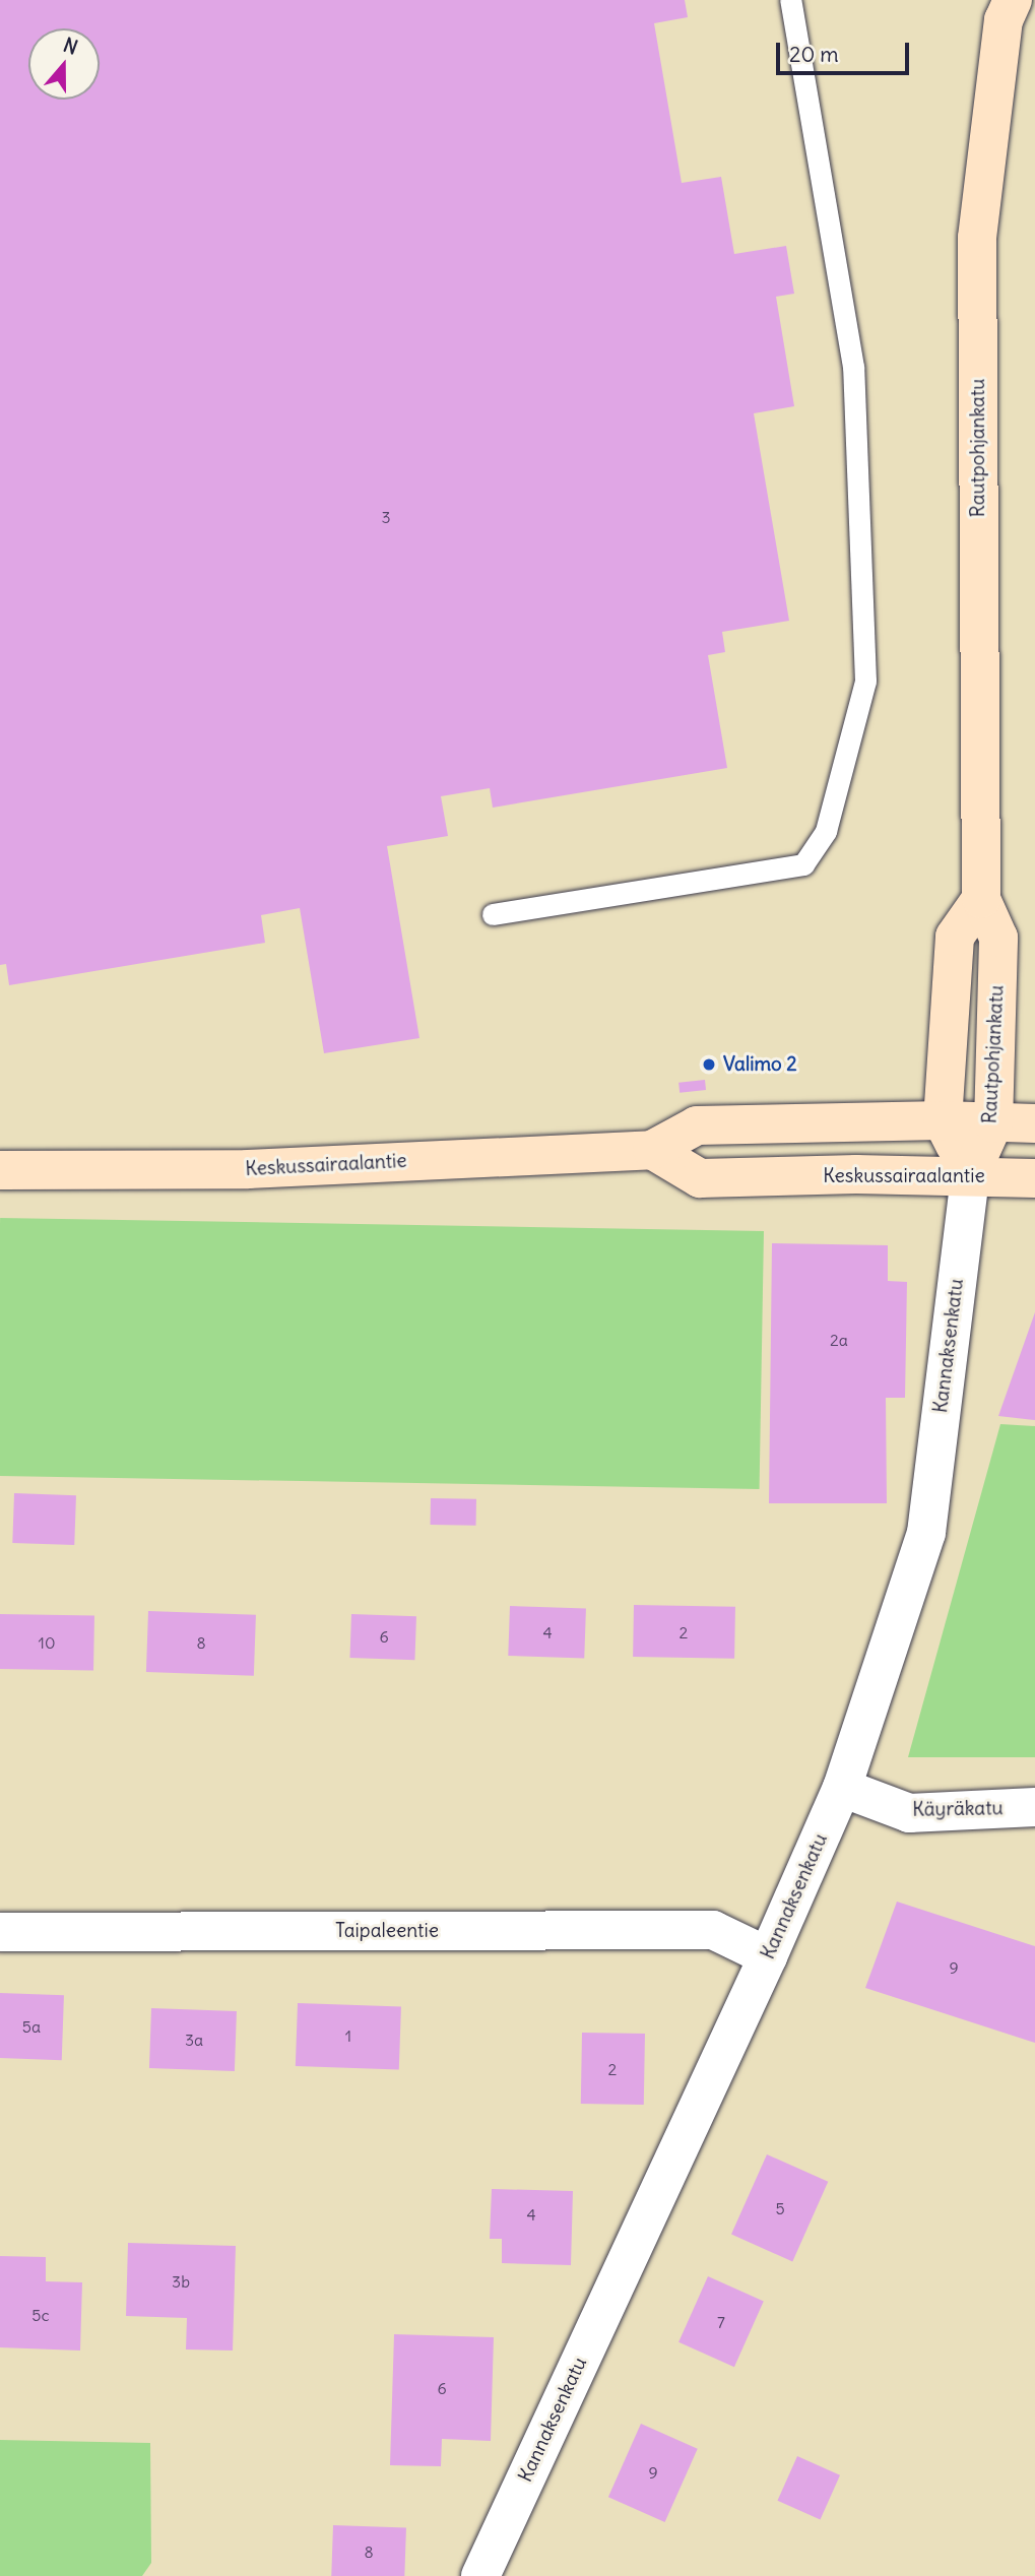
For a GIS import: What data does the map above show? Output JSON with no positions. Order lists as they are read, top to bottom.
{
  "streets": {
    "street": [
      "Rautpohjankatu",
      "Keskussairaalantie",
      "Kannaksenkatu",
      "Käyräkatu",
      "Taipaleentie"
    ]
  },
  "crossings": [
    ["Rautpohjankatu", "Keskussairaalantie"],
    ["Rautpohjankatu", "Kannaksenkatu"],
    ["Keskussairaalantie", "Kannaksenkatu"],
    ["Kannaksenkatu", "Käyräkatu"],
    ["Kannaksenkatu", "Taipaleentie"]
  ],
  "places": ["Valimo 2"],
  "house_numbers": [
    "3",
    "2a",
    "4",
    "2",
    "6",
    "10",
    "8",
    "9",
    "5a",
    "1",
    "3a",
    "2",
    "5",
    "4",
    "3b",
    "5c",
    "7",
    "6",
    "9",
    "8"
  ],
  "scale_bar": "20 m",
  "north": "top"
}
